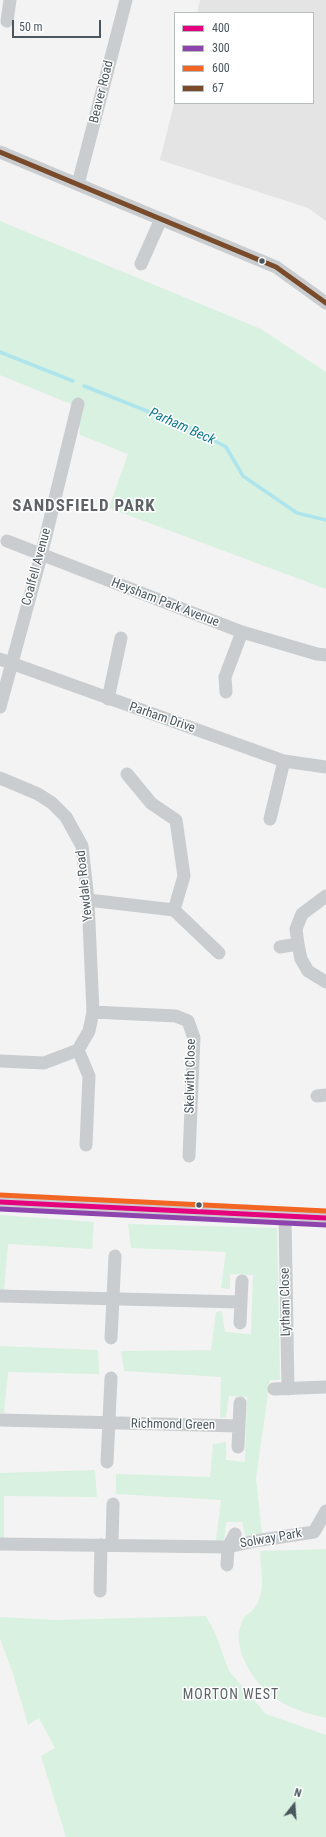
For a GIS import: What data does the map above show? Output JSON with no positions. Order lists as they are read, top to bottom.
{
  "streets": {
    "street": [
      "Beaver Road",
      "Coalfell Avenue",
      "Heysham Park Avenue",
      "Parham Drive",
      "Yewdale Road",
      "Skelwith Close",
      "Lytham Close",
      "Richmond Green",
      "Solway Park"
    ]
  },
  "crossings": [
    ["Coalfell Avenue", "Heysham Park Avenue"],
    ["Coalfell Avenue", "Parham Drive"],
    ["Yewdale Road", "Skelwith Close"]
  ],
  "districts": ["SANDSFIELD PARK", "MORTON WEST"],
  "water": ["Parham Beck"],
  "lines": [
    "transit line 67",
    "transit line 600",
    "transit line 400",
    "transit line 300"
  ],
  "legend": [
    "400",
    "300",
    "600",
    "67"
  ],
  "scale_bar": "50 m",
  "north": "top"
}
